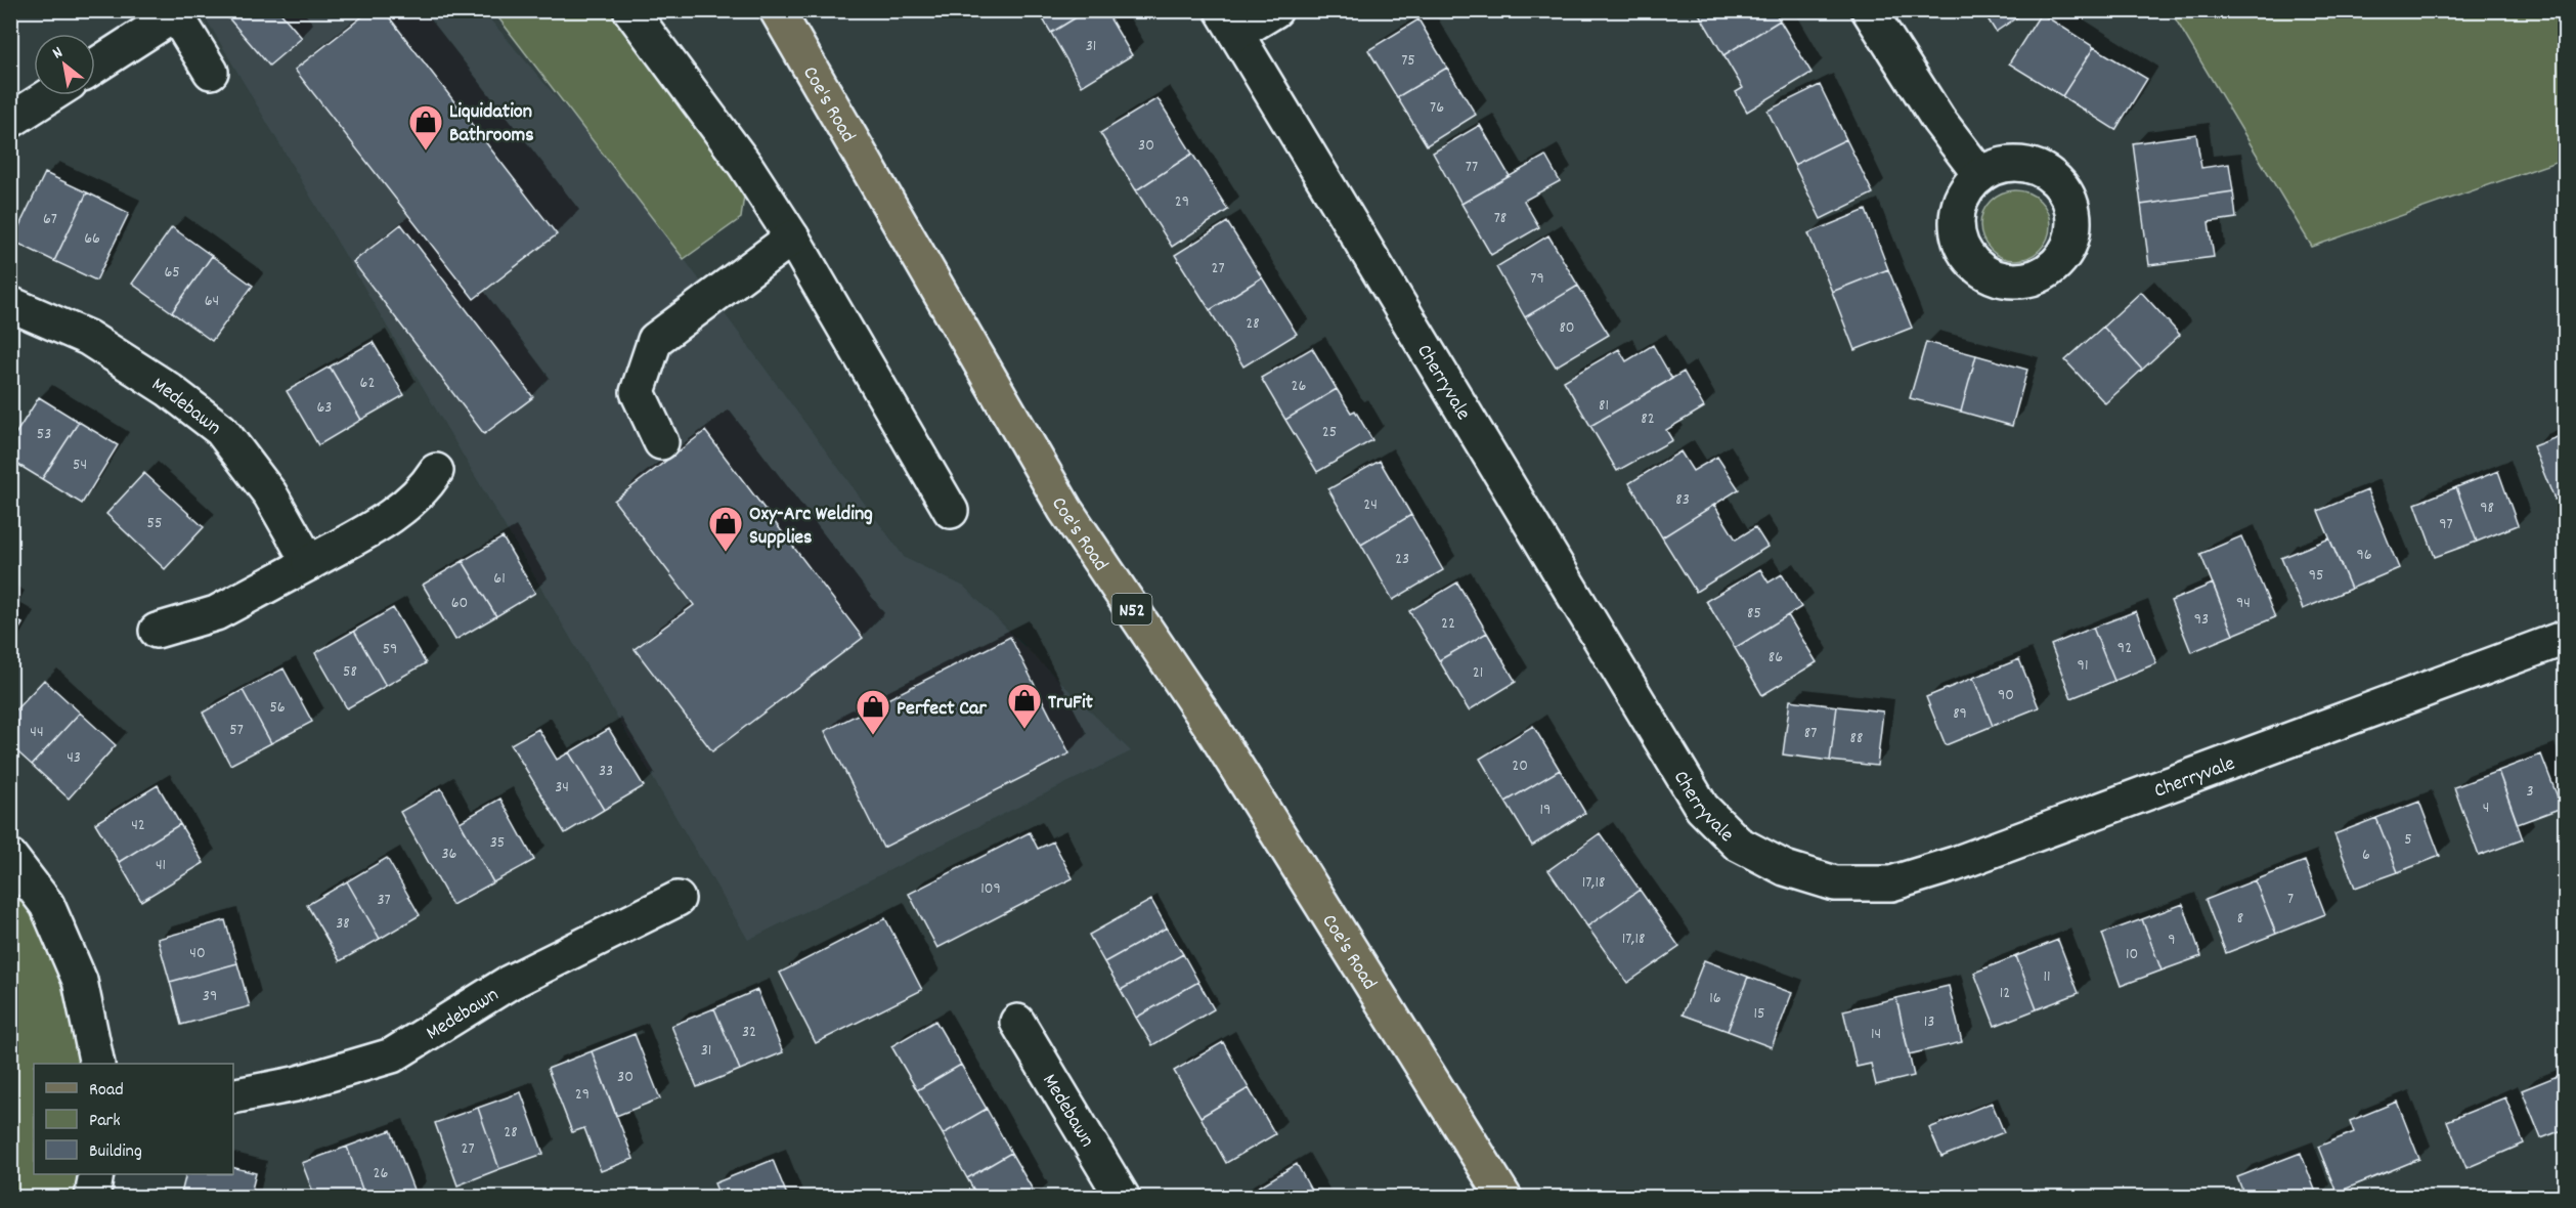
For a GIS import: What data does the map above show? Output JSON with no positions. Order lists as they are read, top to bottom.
{
  "streets": {
    "main road": ["Coe's Road", "N52"],
    "street": ["Cherryvale", "Medebawn"]
  },
  "places": {
    "shop": [
      "Liquidation Bathrooms",
      "Oxy-Arc Welding Supplies",
      "TruFit",
      "Perfect Car"
    ]
  },
  "house_numbers": [
    "31",
    "75",
    "76",
    "30",
    "77",
    "29",
    "78",
    "67",
    "66",
    "27",
    "65",
    "79",
    "64",
    "28",
    "80",
    "62",
    "26",
    "81",
    "63",
    "82",
    "25",
    "53",
    "54",
    "83",
    "24",
    "98",
    "55",
    "97",
    "96",
    "23",
    "95",
    "61",
    "60",
    "94",
    "85",
    "93",
    "22",
    "92",
    "59",
    "86",
    "91",
    "58",
    "21",
    "90",
    "56",
    "89",
    "57",
    "44",
    "87",
    "88",
    "43",
    "20",
    "33",
    "34",
    "3",
    "4",
    "19",
    "42",
    "5",
    "35",
    "36",
    "6",
    "41",
    "17,18",
    "109",
    "7",
    "37",
    "8",
    "38",
    "17,18",
    "9",
    "40",
    "10",
    "11",
    "12",
    "39",
    "16",
    "15",
    "13",
    "32",
    "14",
    "31",
    "30",
    "29",
    "28",
    "27",
    "26"
  ],
  "legend": ["Road", "Park", "Building"],
  "north": "top left"
}
